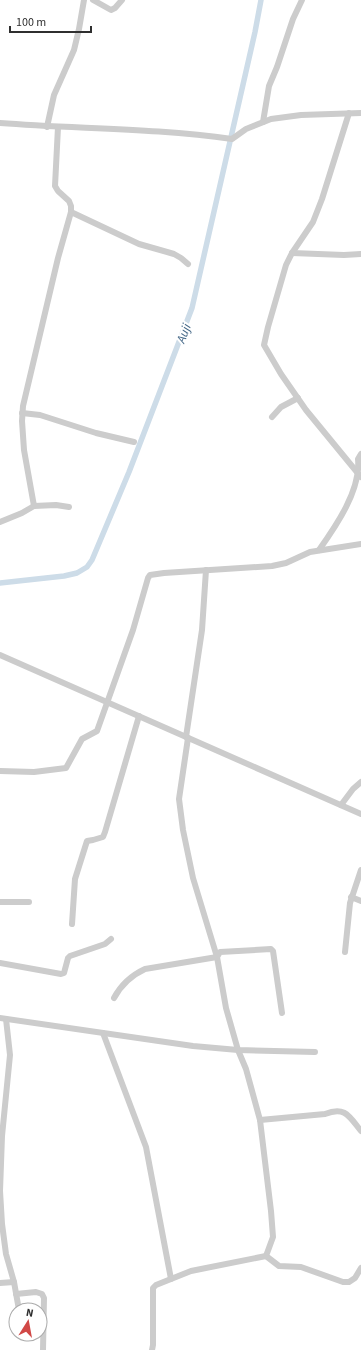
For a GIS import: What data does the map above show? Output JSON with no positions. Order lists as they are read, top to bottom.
{
  "water": ["Auji"],
  "scale_bar": "100 m",
  "north": "top"
}
